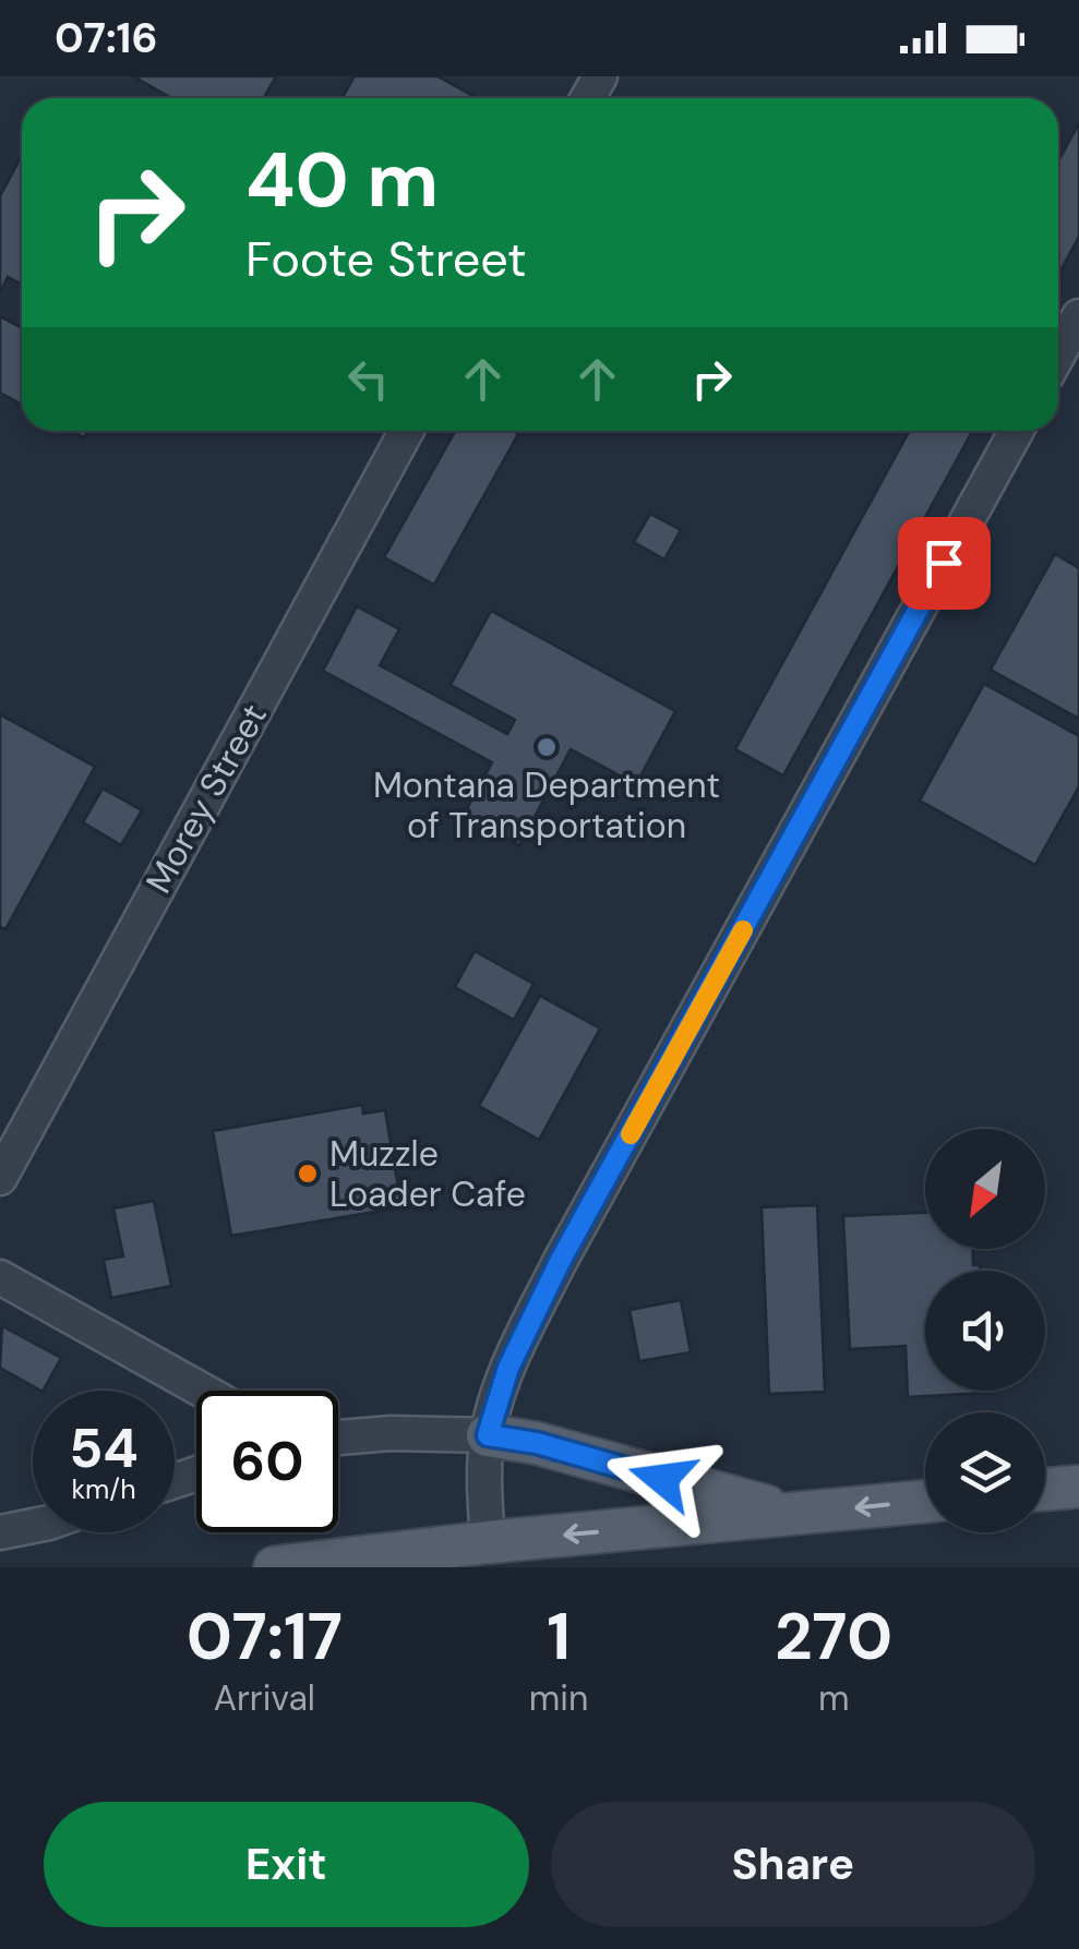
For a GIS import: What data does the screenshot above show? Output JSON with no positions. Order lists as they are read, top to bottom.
{
  "streets": {
    "street": ["Morey Street"]
  },
  "places": ["Montana Department of Transportation", "Muzzle Loader Cafe"],
  "north": "bottom left",
  "page": {
    "status": "07:16",
    "turn": ["40 m", "Foote Street"],
    "speed": "54 km/h",
    "limit": "60",
    "eta": [
      "07:17",
      "Arrival",
      "1",
      "min",
      "270",
      "m"
    ],
    "buttons": ["Exit", "Share"]
  }
}
